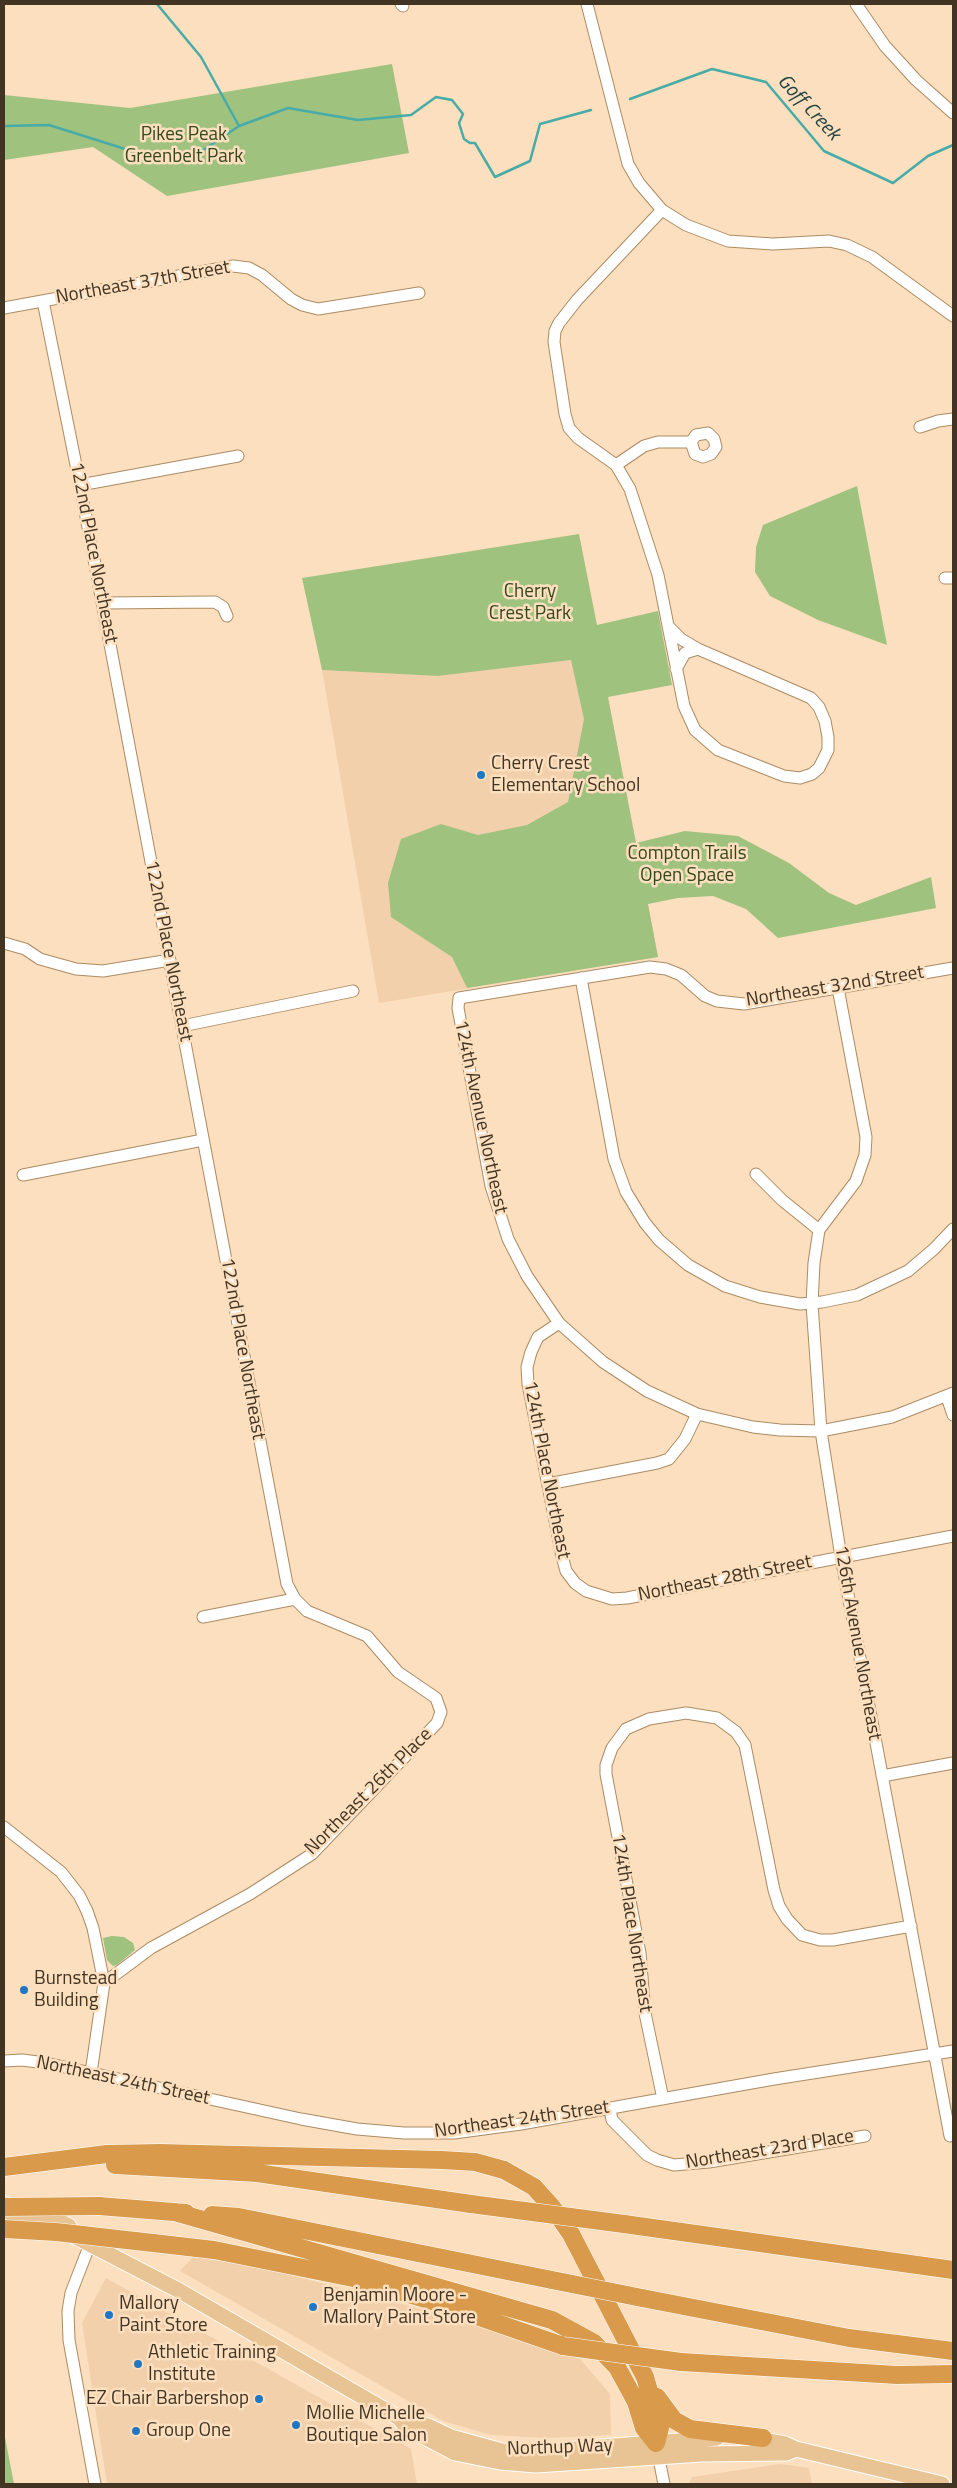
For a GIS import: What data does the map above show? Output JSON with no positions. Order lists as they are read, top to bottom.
{
  "streets": {
    "main road": ["Northup Way"],
    "street": [
      "Northeast 37th Street",
      "122nd Place Northeast",
      "Northeast 32nd Street",
      "124th Avenue Northeast",
      "124th Place Northeast",
      "Northeast 28th Street",
      "126th Avenue Northeast",
      "Northeast 26th Place",
      "Northeast 24th Street",
      "Northeast 23rd Place"
    ]
  },
  "crossings": [
    ["Northeast 37th Street", "122nd Place Northeast"],
    ["122nd Place Northeast", "Northeast 26th Place"],
    ["Northeast 32nd Street", "124th Avenue Northeast"],
    ["124th Avenue Northeast", "124th Place Northeast"],
    ["124th Avenue Northeast", "126th Avenue Northeast"],
    ["124th Place Northeast", "Northeast 28th Street"],
    ["124th Place Northeast", "126th Avenue Northeast"],
    ["124th Place Northeast", "Northeast 24th Street"],
    ["Northeast 28th Street", "126th Avenue Northeast"],
    ["126th Avenue Northeast", "Northeast 24th Street"],
    ["Northeast 24th Street", "Northeast 23rd Place"]
  ],
  "water": ["Goff Creek"],
  "parks": ["Pikes Peak Greenbelt Park", "Cherry Crest Park", "Compton Trails Open Space"],
  "places": [
    "Cherry Crest Elementary School",
    "Burnstead Building",
    "Benjamin Moore - Mallory Paint Store",
    "Mallory Paint Store",
    "Athletic Training Institute",
    "EZ Chair Barbershop",
    "Mollie Michelle Boutique Salon",
    "Group One"
  ]
}
